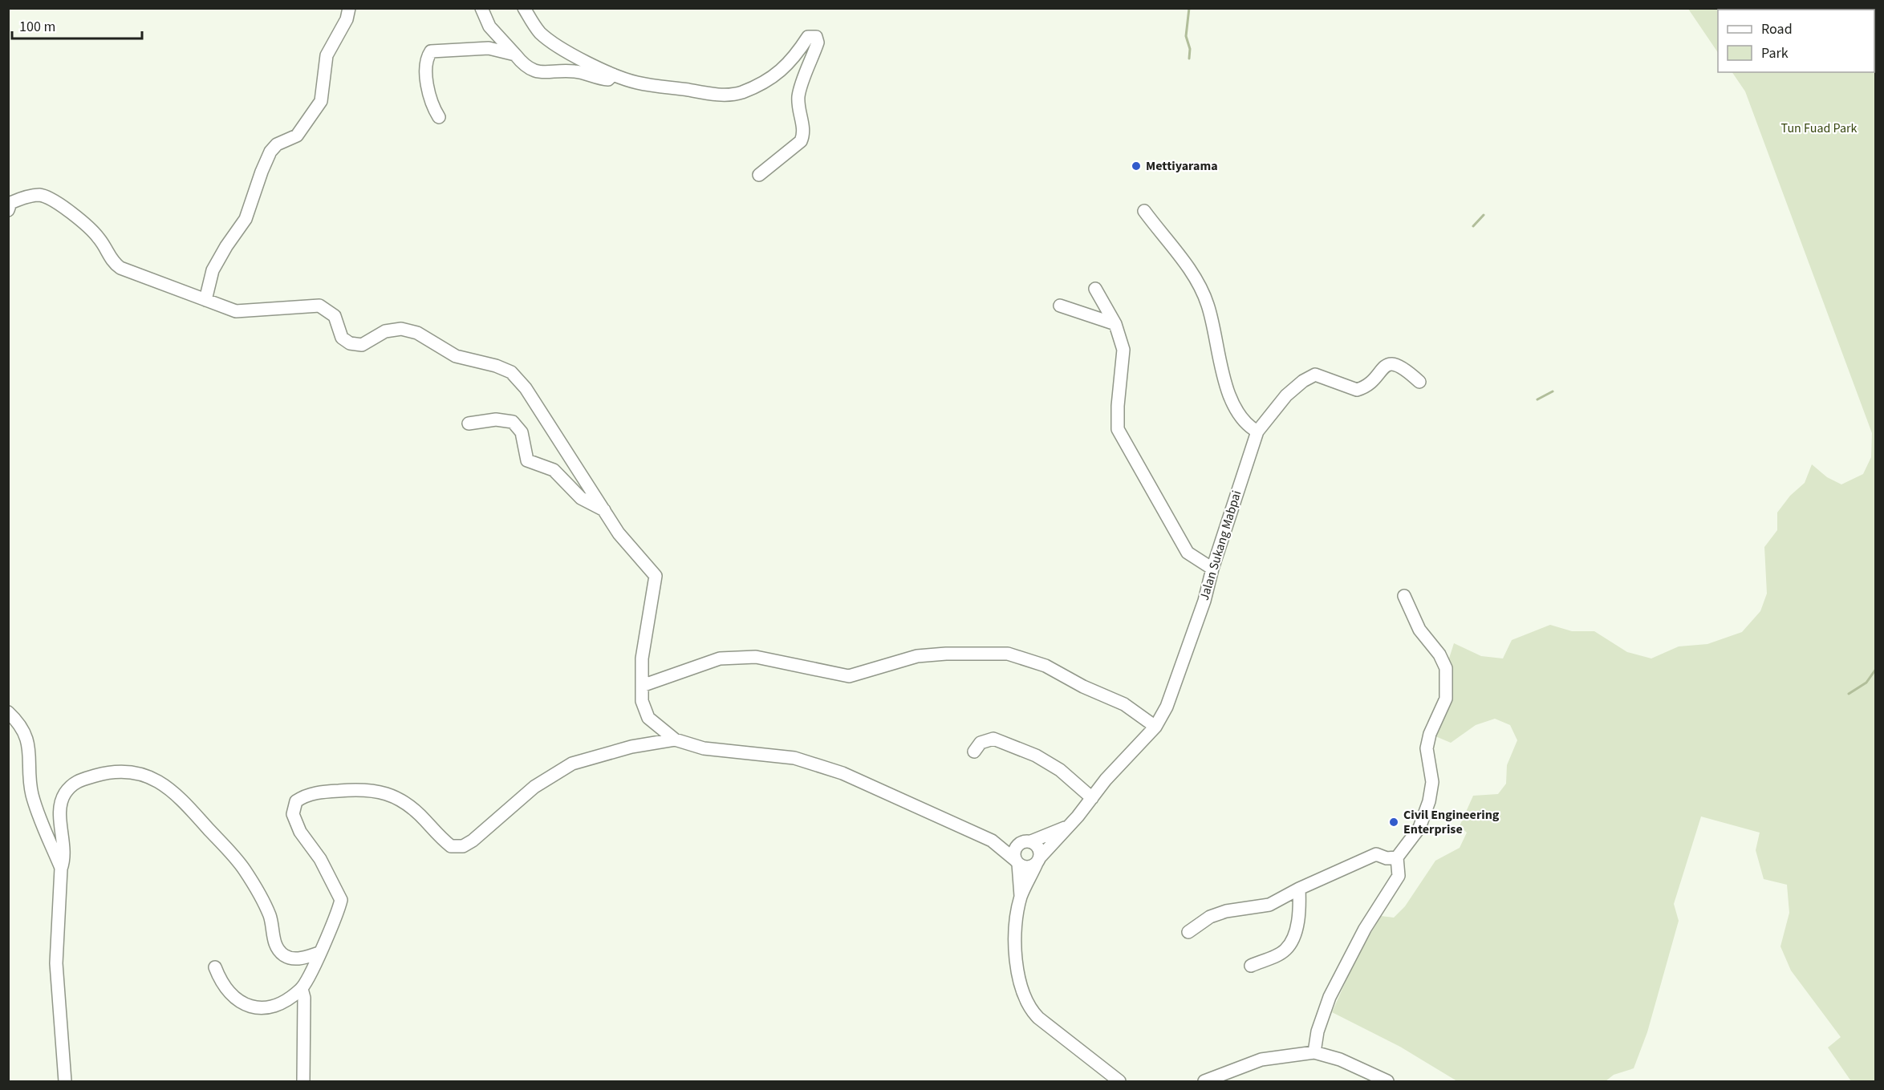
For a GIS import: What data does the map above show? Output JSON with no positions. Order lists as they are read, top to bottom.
{
  "streets": {
    "street": ["Jalan Sukang Mabpai"]
  },
  "parks": ["Tun Fuad Park"],
  "places": ["Mettiyarama", "Civil Engineering Enterprise"],
  "legend": ["Road", "Park"],
  "scale_bar": "100 m"
}
